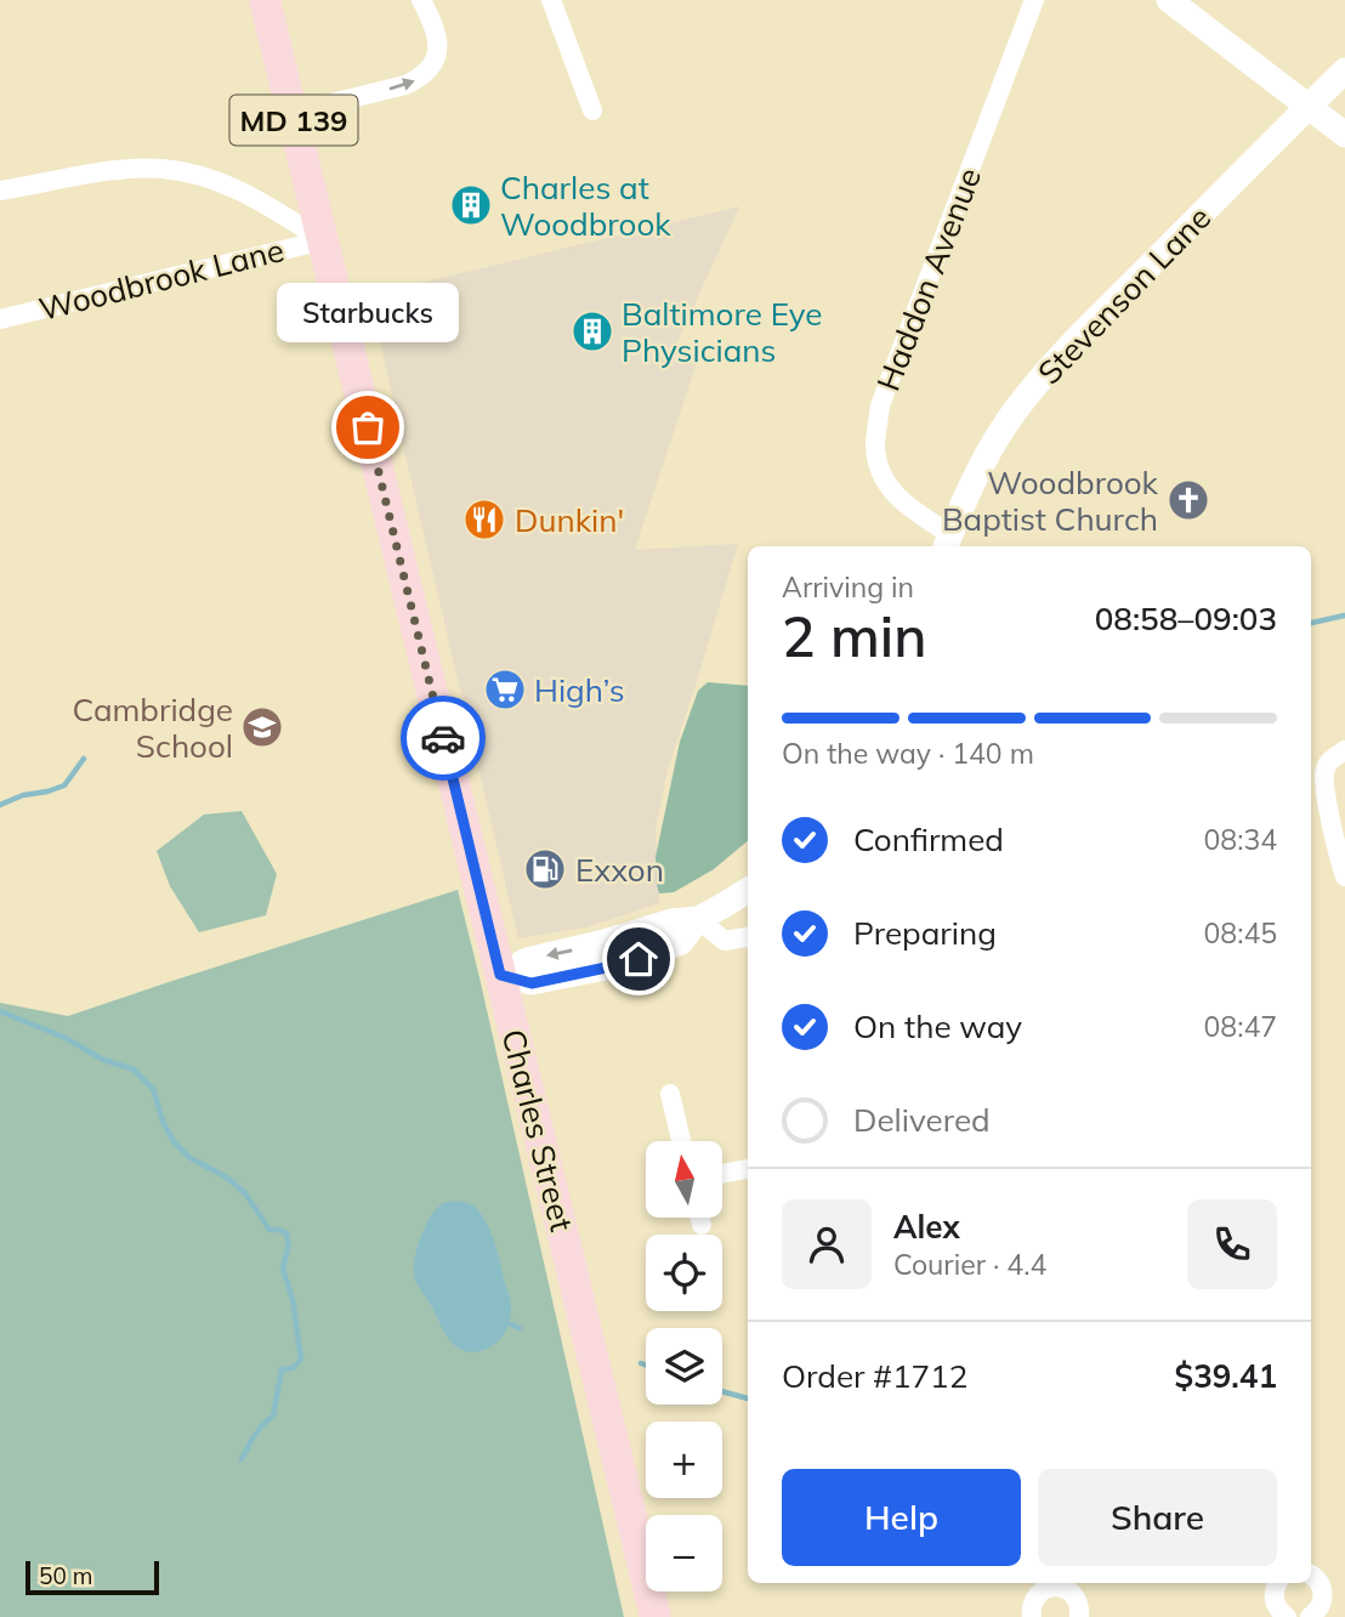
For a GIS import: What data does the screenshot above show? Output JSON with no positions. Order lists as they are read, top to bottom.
{
  "streets": {
    "main road": ["MD 139", "Charles Street"],
    "street": ["Woodbrook Lane", "Haddon Avenue", "Stevenson Lane"]
  },
  "crossings": [
    ["Woodbrook Lane", "Charles Street"],
    ["Haddon Avenue", "Stevenson Lane"]
  ],
  "places": {
    "building": ["Charles at Woodbrook", "Baltimore Eye Physicians"],
    "other": ["Starbucks"],
    "church": ["Woodbrook Baptist Church"],
    "restaurant": ["Dunkin'"],
    "supermarket": ["High’s"],
    "school or university": ["Cambridge School"],
    "fuel station": ["Exxon"]
  },
  "scale_bar": "50 m",
  "north": "top",
  "page": {
    "bubble": "Starbucks",
    "heading": ["2 min", "Arriving in", "08:58–09:03"],
    "panel": [
      "Alex",
      "Courier · 4.4",
      "Order #1712",
      "$39.41"
    ],
    "bar": "On the way · 140 m",
    "list": [
      ["Confirmed", "08:34"],
      ["Preparing", "08:45"],
      ["On the way", "08:47"],
      "Delivered"
    ],
    "map_buttons": ["+", "−"],
    "buttons": ["Help", "Share"],
    "scale": "50 m"
  }
}
